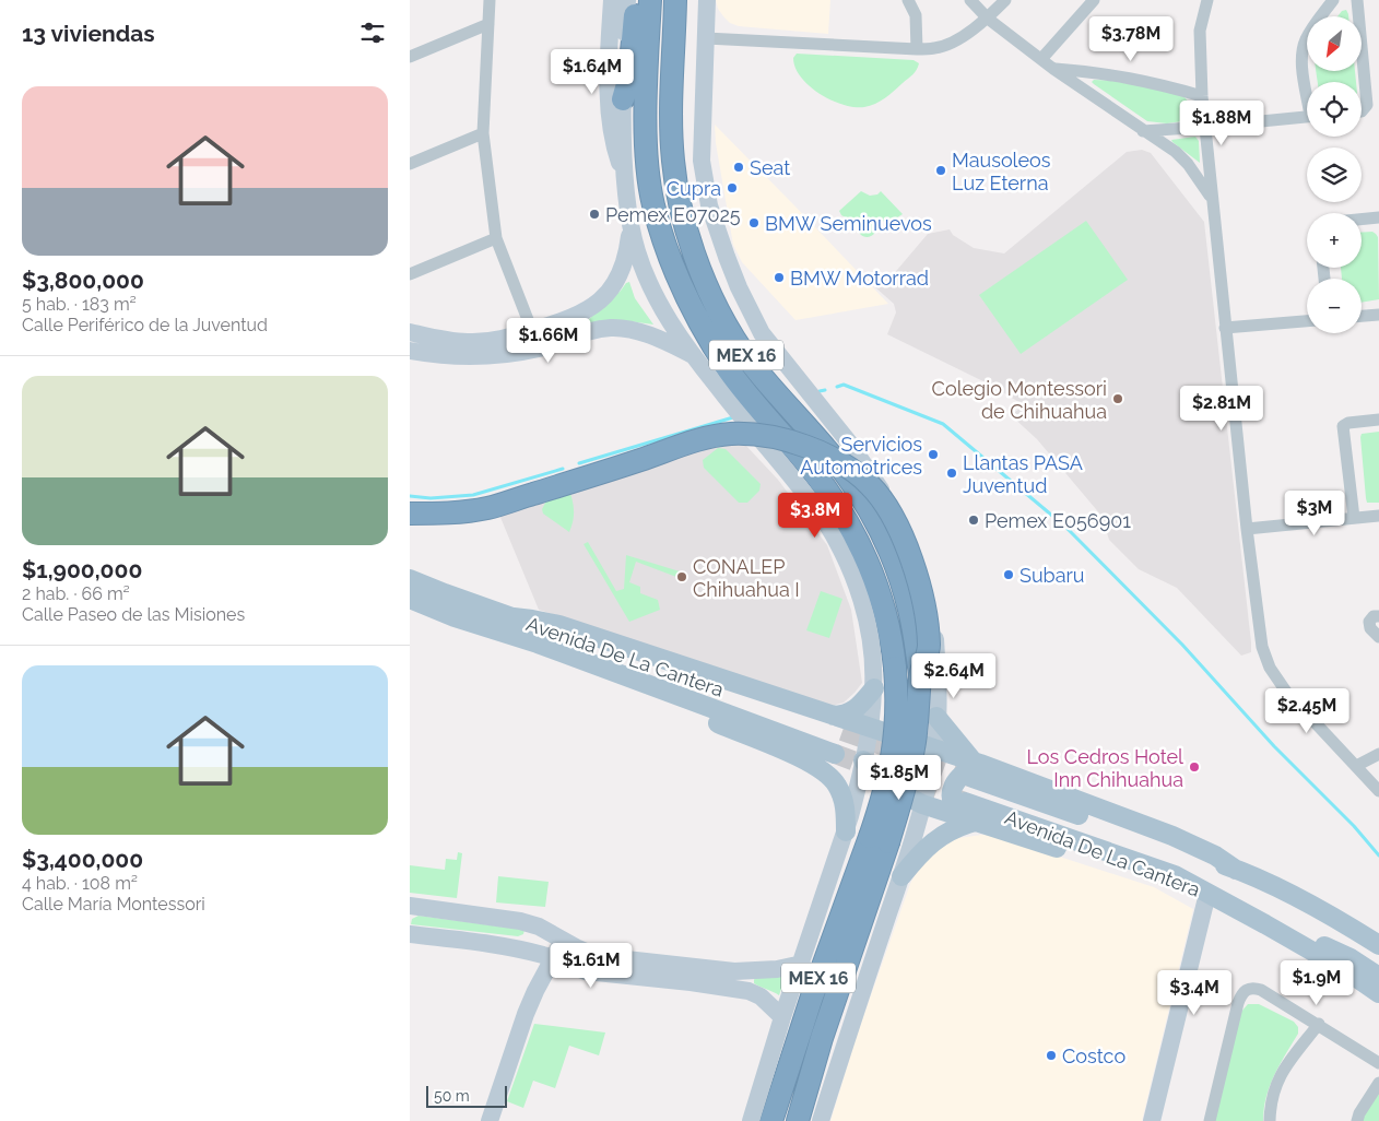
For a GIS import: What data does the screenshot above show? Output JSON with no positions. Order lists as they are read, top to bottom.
{
  "streets": {
    "highway": ["MEX 16"],
    "main road": ["Avenida De La Cantera"]
  },
  "places": [
    "Seat",
    "Mausoleos Luz Eterna",
    "Cupra",
    "Pemex E07025",
    "BMW Seminuevos",
    "BMW Motorrad",
    "Colegio Montessori de Chihuahua",
    "Servicios Automotrices",
    "Llantas PASA Juventud",
    "Pemex E056901",
    "Subaru",
    "CONALEP Chihuahua I",
    "Los Cedros Hotel Inn Chihuahua",
    "Costco"
  ],
  "scale_bar": "50 m",
  "north": "bottom left",
  "page": {
    "heading": "13 viviendas",
    "map_buttons": ["+", "−"],
    "price": [
      "$3.78M",
      "$1.64M",
      "$1.88M",
      "$1.66M",
      "$2.81M",
      "$3M",
      "$3.8M",
      "$2.64M",
      "$2.45M",
      "$1.85M",
      "$1.61M",
      "$1.9M",
      "$3.4M"
    ],
    "list": [
      {
        "name": "$3,800,000",
        "note": "5 hab. · 183 m² · Calle Periférico de la Juventud"
      },
      {
        "name": "$1,900,000",
        "note": "2 hab. · 66 m² · Calle Paseo de las Misiones"
      },
      {
        "name": "$3,400,000",
        "note": "4 hab. · 108 m² · Calle María Montessori"
      }
    ],
    "scale": "50 m"
  }
}
